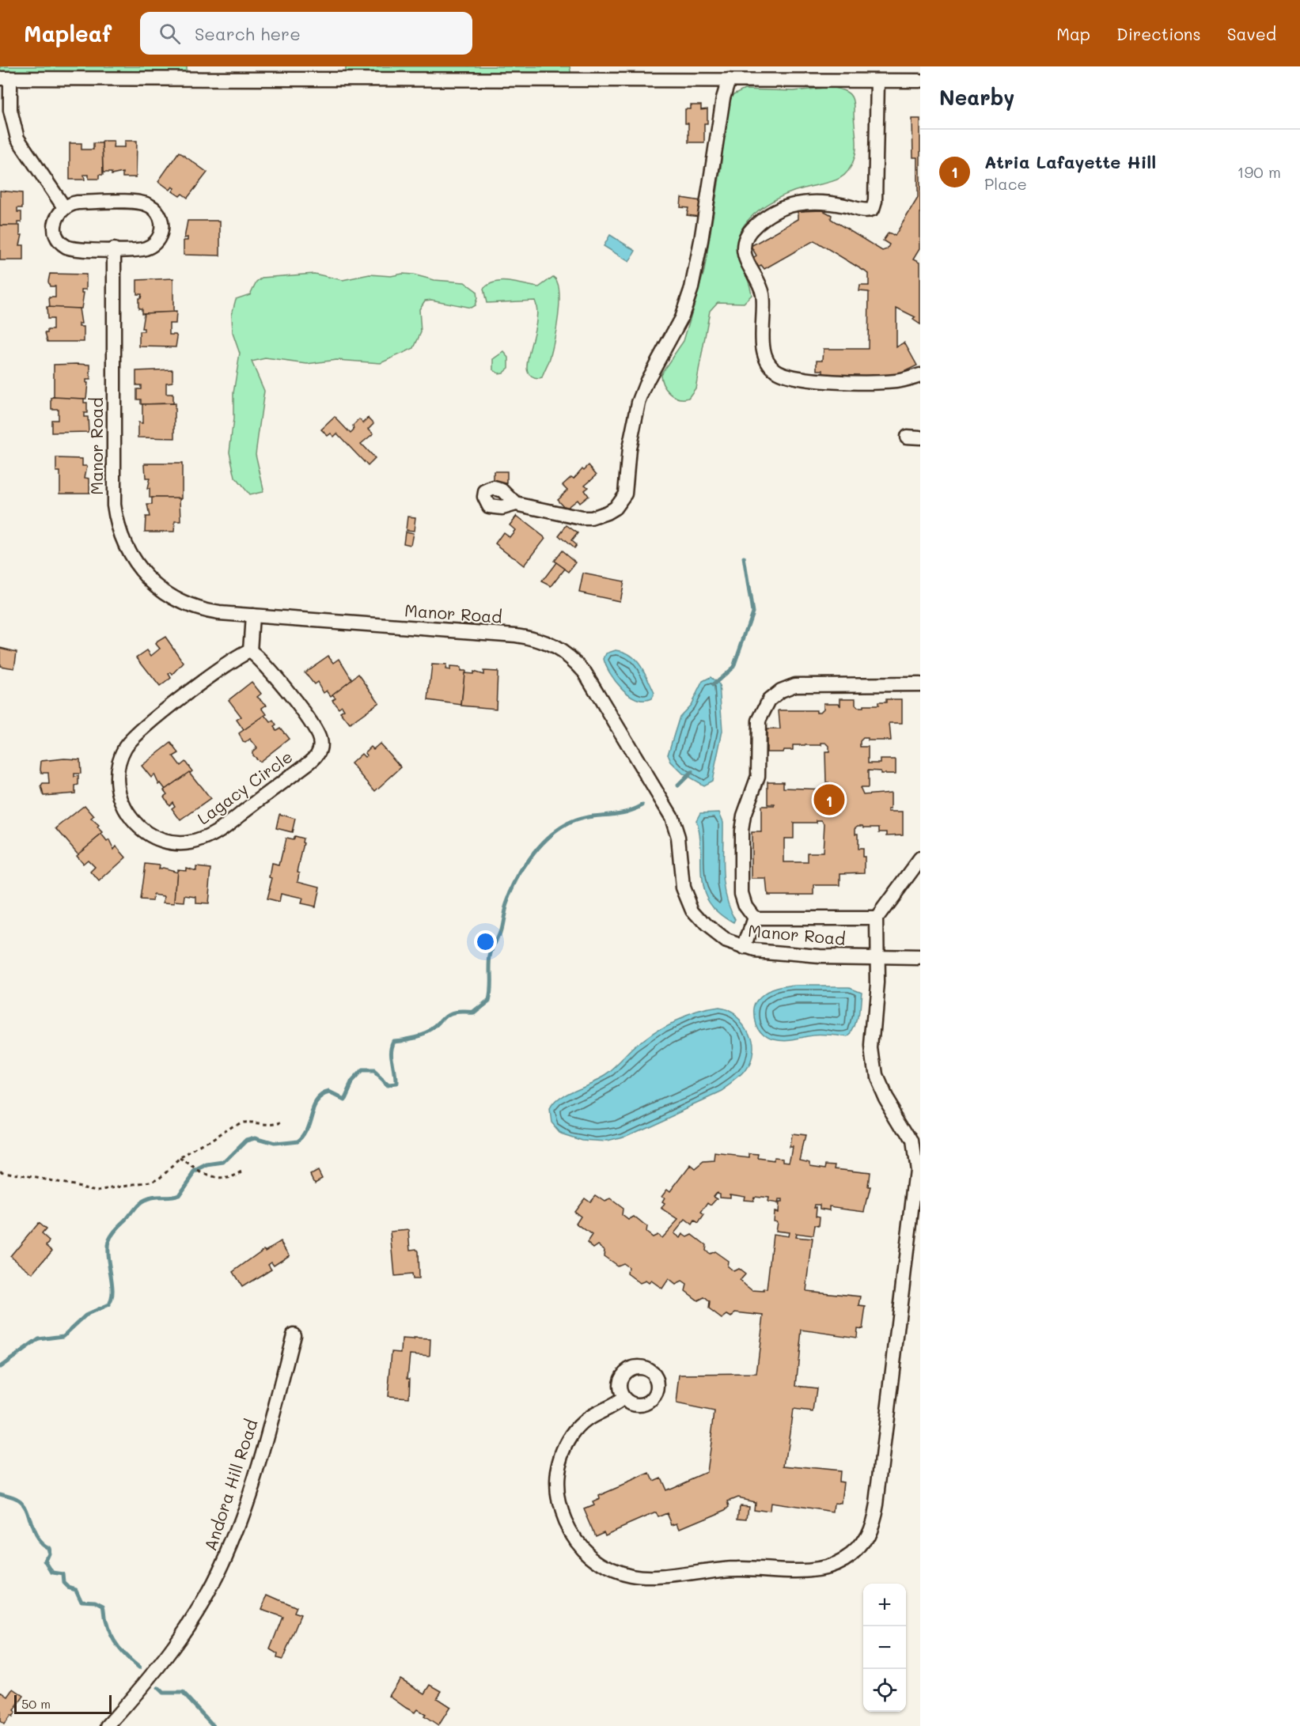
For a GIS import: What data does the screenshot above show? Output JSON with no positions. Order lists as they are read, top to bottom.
{
  "streets": {
    "street": ["Manor Road", "Lagacy Circle", "Andora Hill Road"]
  },
  "scale_bar": "50 m",
  "page": {
    "header": "Mapleaf",
    "search": "Search here",
    "nav": ["Map", "Directions", "Saved"],
    "heading": "Nearby",
    "list": [
      {
        "mark": "1",
        "name": "Atria Lafayette Hill",
        "note": "Place",
        "value": "190 m"
      }
    ],
    "pins": "1",
    "map_buttons": ["+", "−"],
    "scale": "50 m"
  }
}
